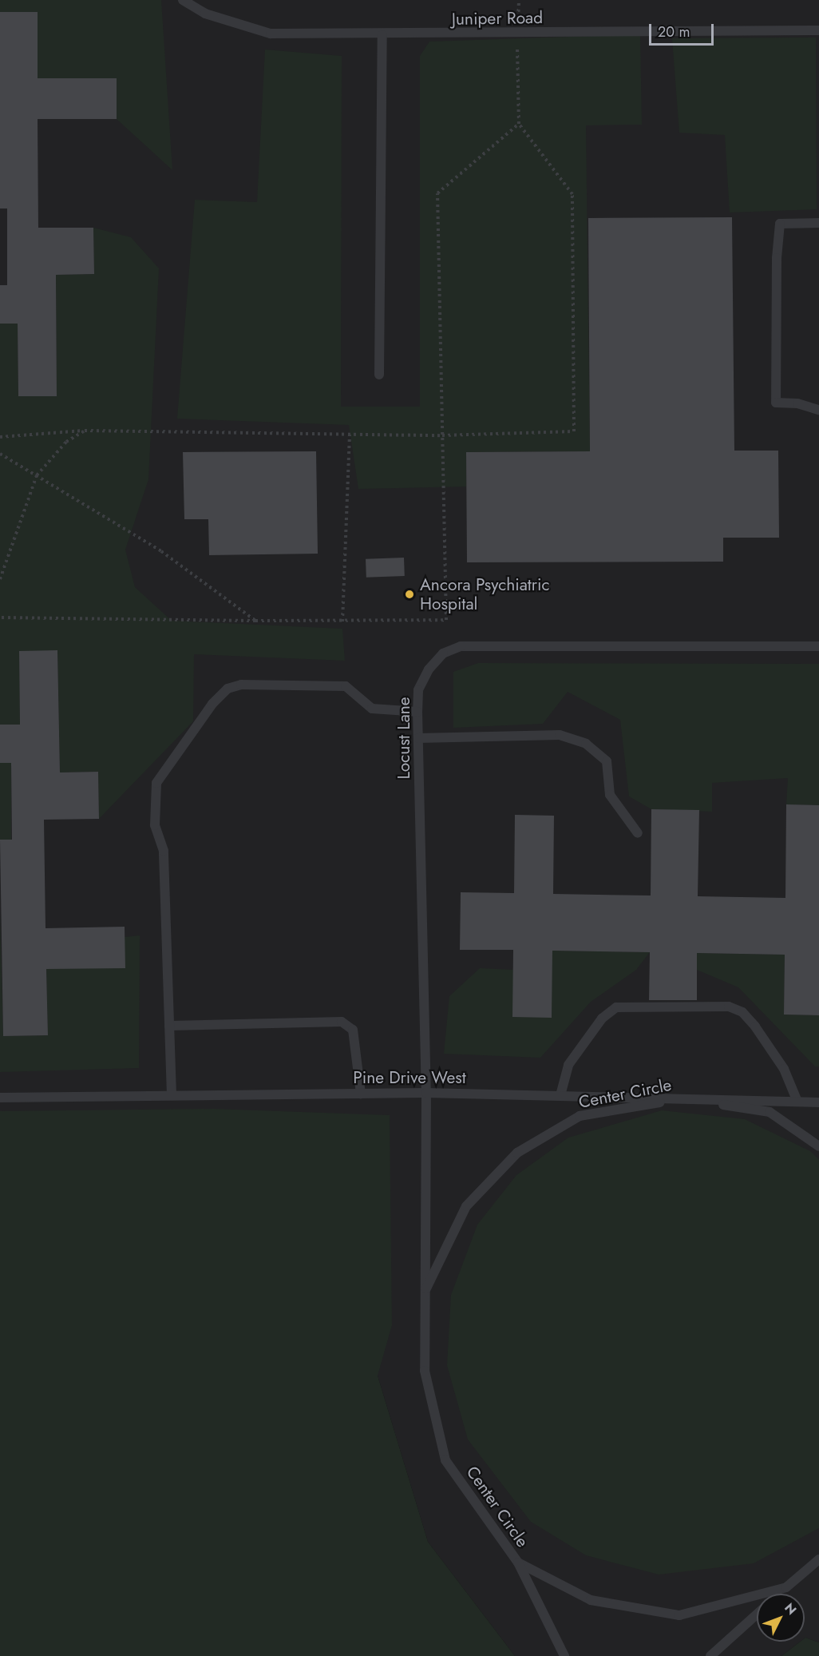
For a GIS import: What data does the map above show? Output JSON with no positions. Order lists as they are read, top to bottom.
{
  "streets": {
    "lane": [
      "Juniper Road",
      "Locust Lane",
      "Pine Drive West",
      "Center Circle"
    ]
  },
  "crossings": [
    ["Locust Lane", "Pine Drive West"],
    ["Locust Lane", "Center Circle"],
    ["Pine Drive West", "Center Circle"]
  ],
  "places": ["Ancora Psychiatric Hospital"],
  "scale_bar": "20 m",
  "north": "top right"
}
